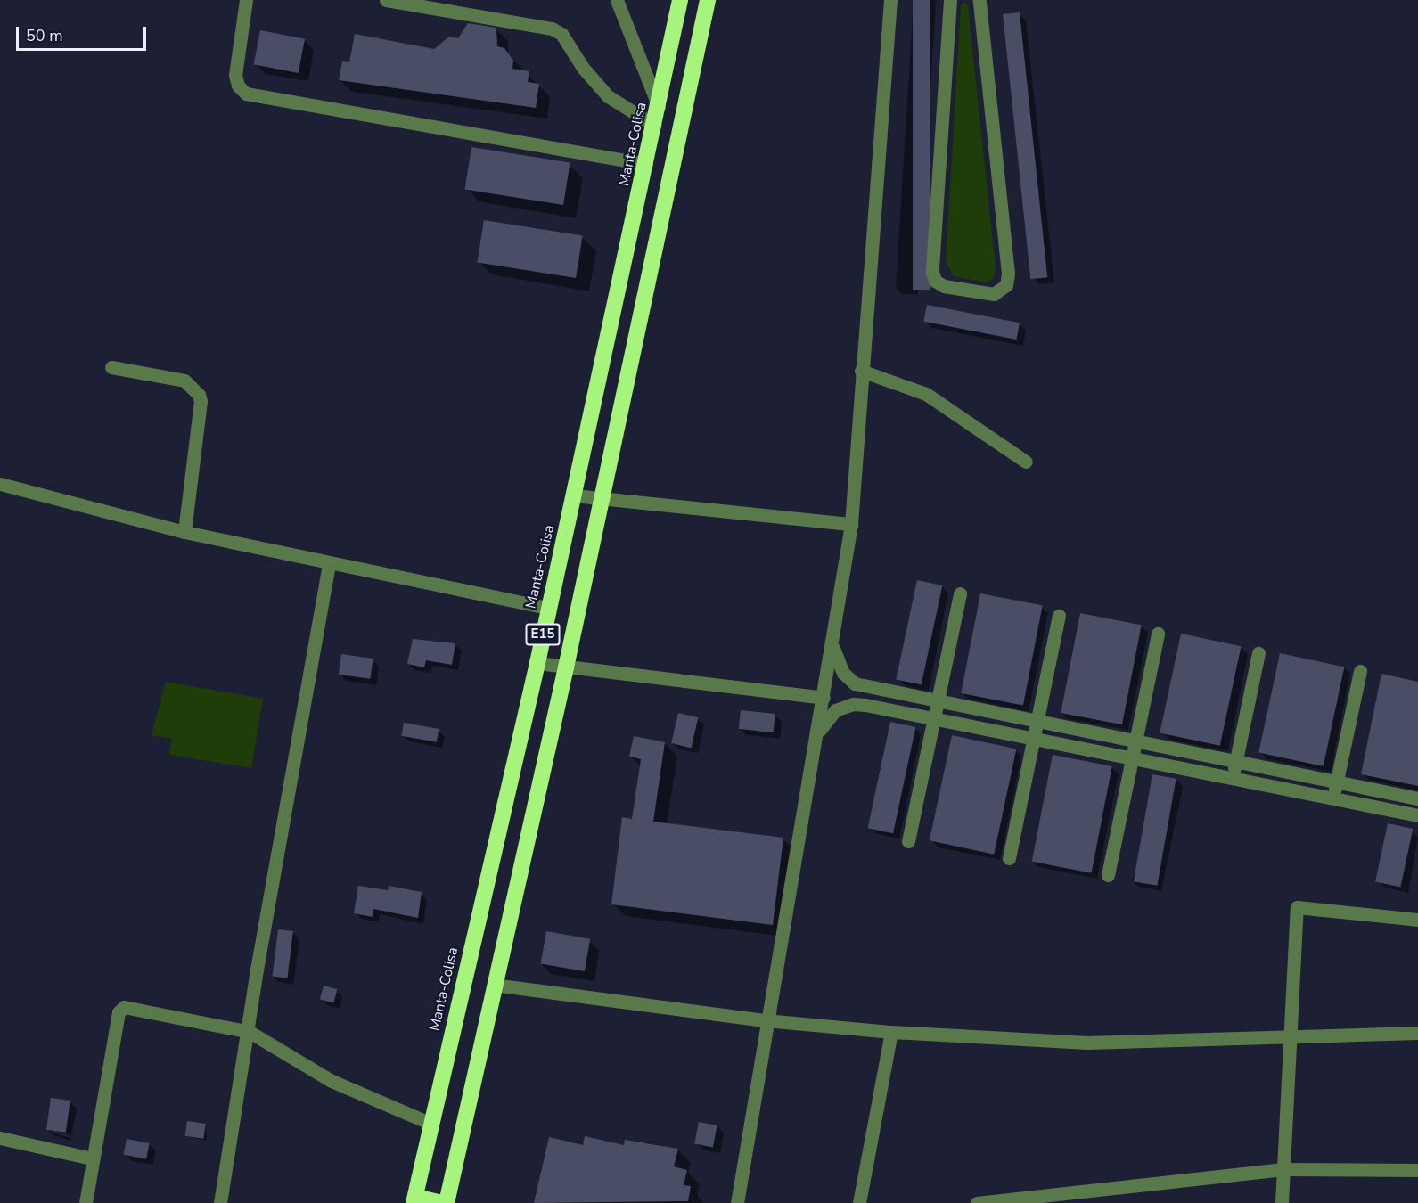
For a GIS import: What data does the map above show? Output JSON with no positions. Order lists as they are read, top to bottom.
{
  "streets": {
    "highway": ["Manta-Colisa", "E15"]
  },
  "scale_bar": "50 m"
}
